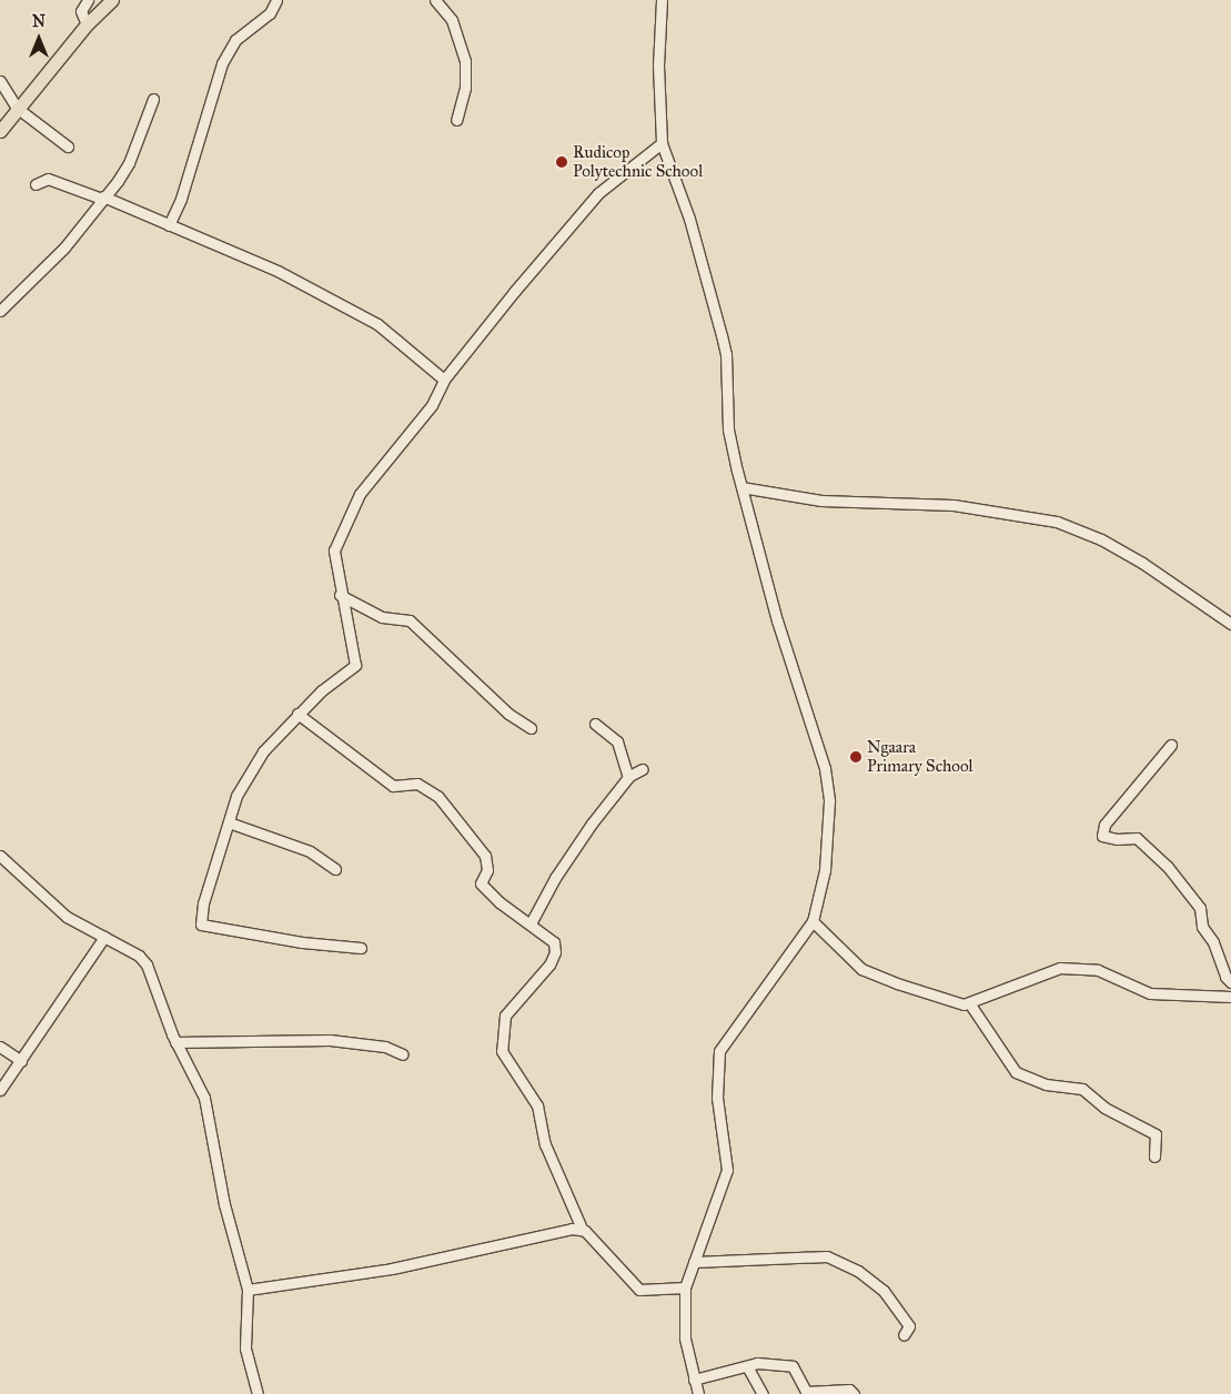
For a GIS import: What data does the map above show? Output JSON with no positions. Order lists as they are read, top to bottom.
{
  "places": ["Rudicop Polytechnic School", "Ngaara Primary School"],
  "north": "top"
}
